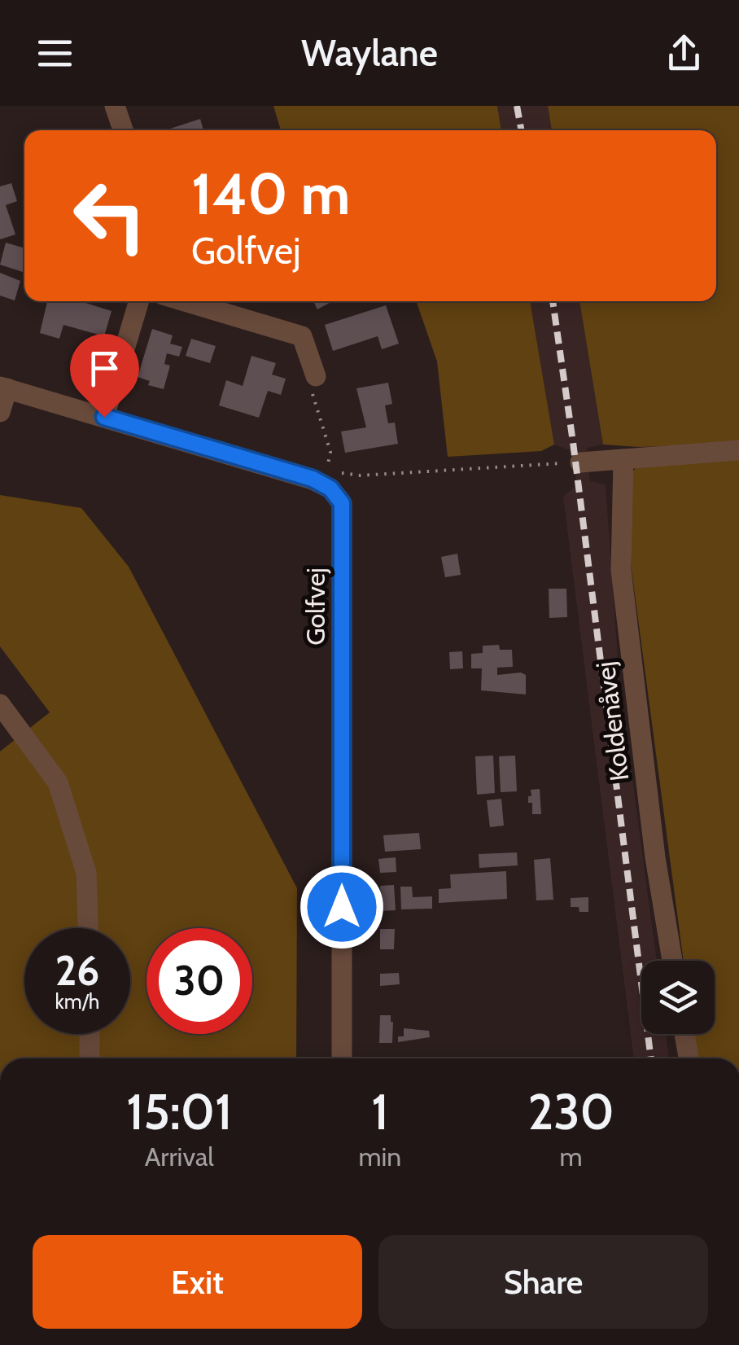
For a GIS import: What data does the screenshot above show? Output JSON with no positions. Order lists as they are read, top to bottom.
{
  "streets": {
    "street": ["Golfvej", "Koldenåvej"]
  },
  "page": {
    "header": "Waylane",
    "turn": ["140 m", "Golfvej"],
    "speed": "26 km/h",
    "limit": "30",
    "eta": [
      "15:01",
      "Arrival",
      "1",
      "min",
      "230",
      "m"
    ],
    "buttons": ["Exit", "Share"]
  }
}
